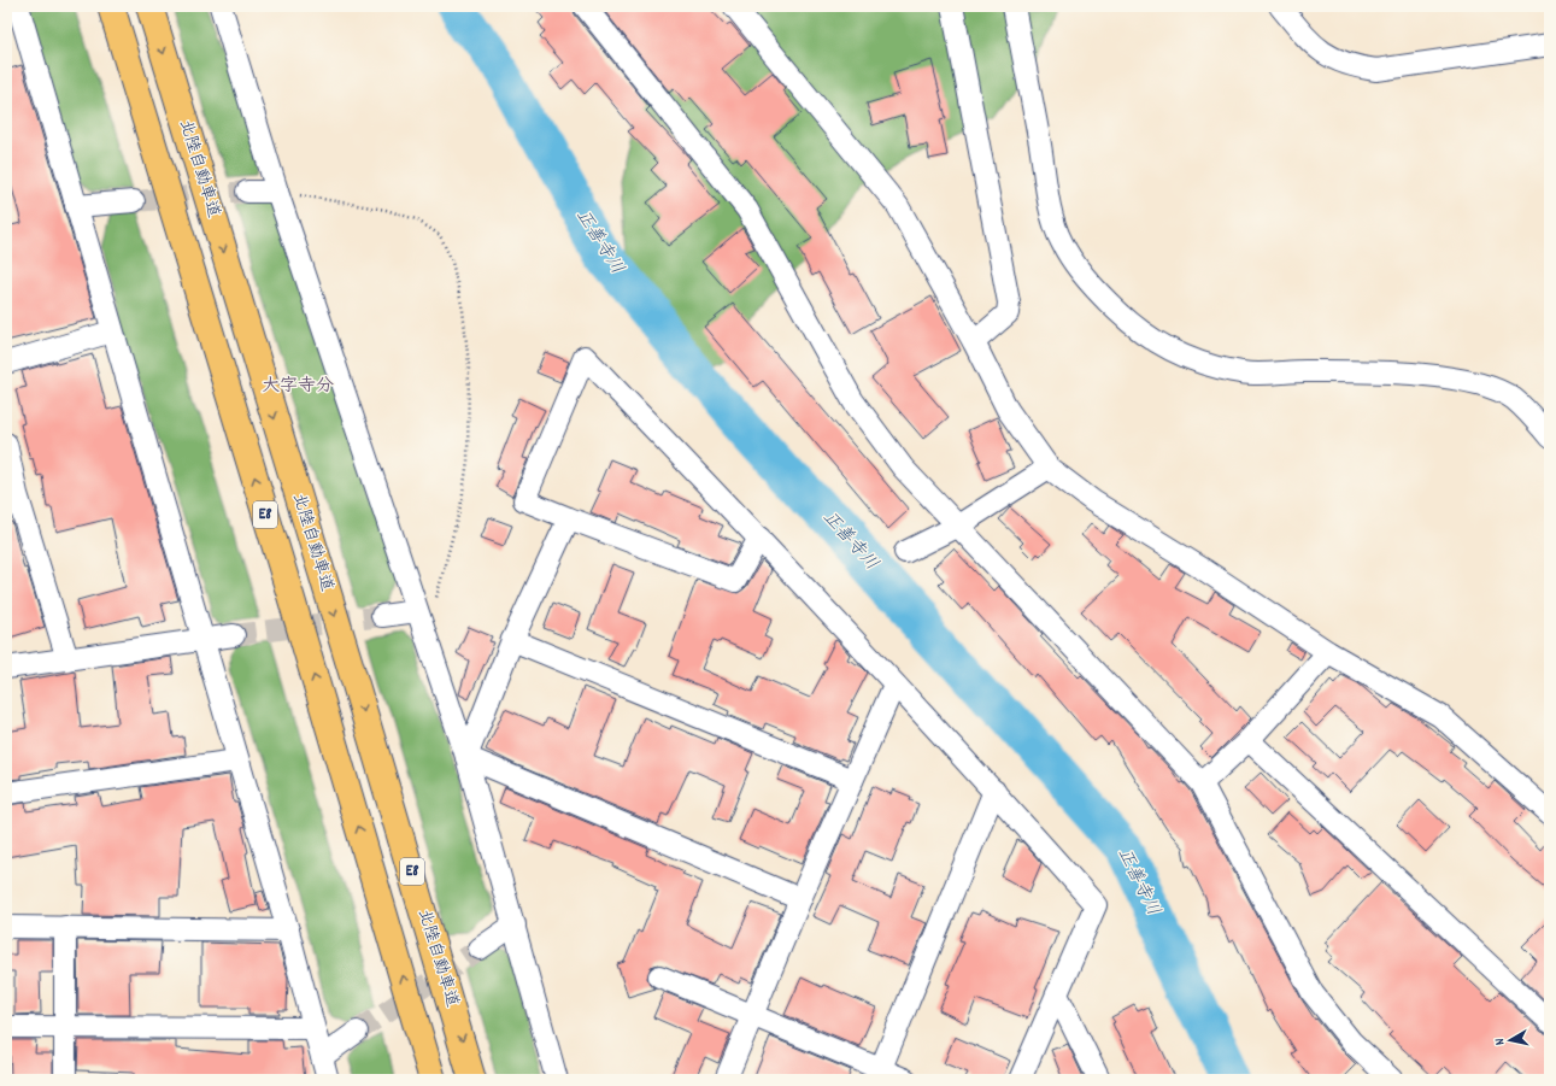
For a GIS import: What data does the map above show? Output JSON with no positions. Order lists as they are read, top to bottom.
{
  "streets": {
    "highway": ["北陸自動車道", "E8"]
  },
  "districts": ["大字寺分"],
  "water": ["正善寺川"],
  "north": "left"
}
